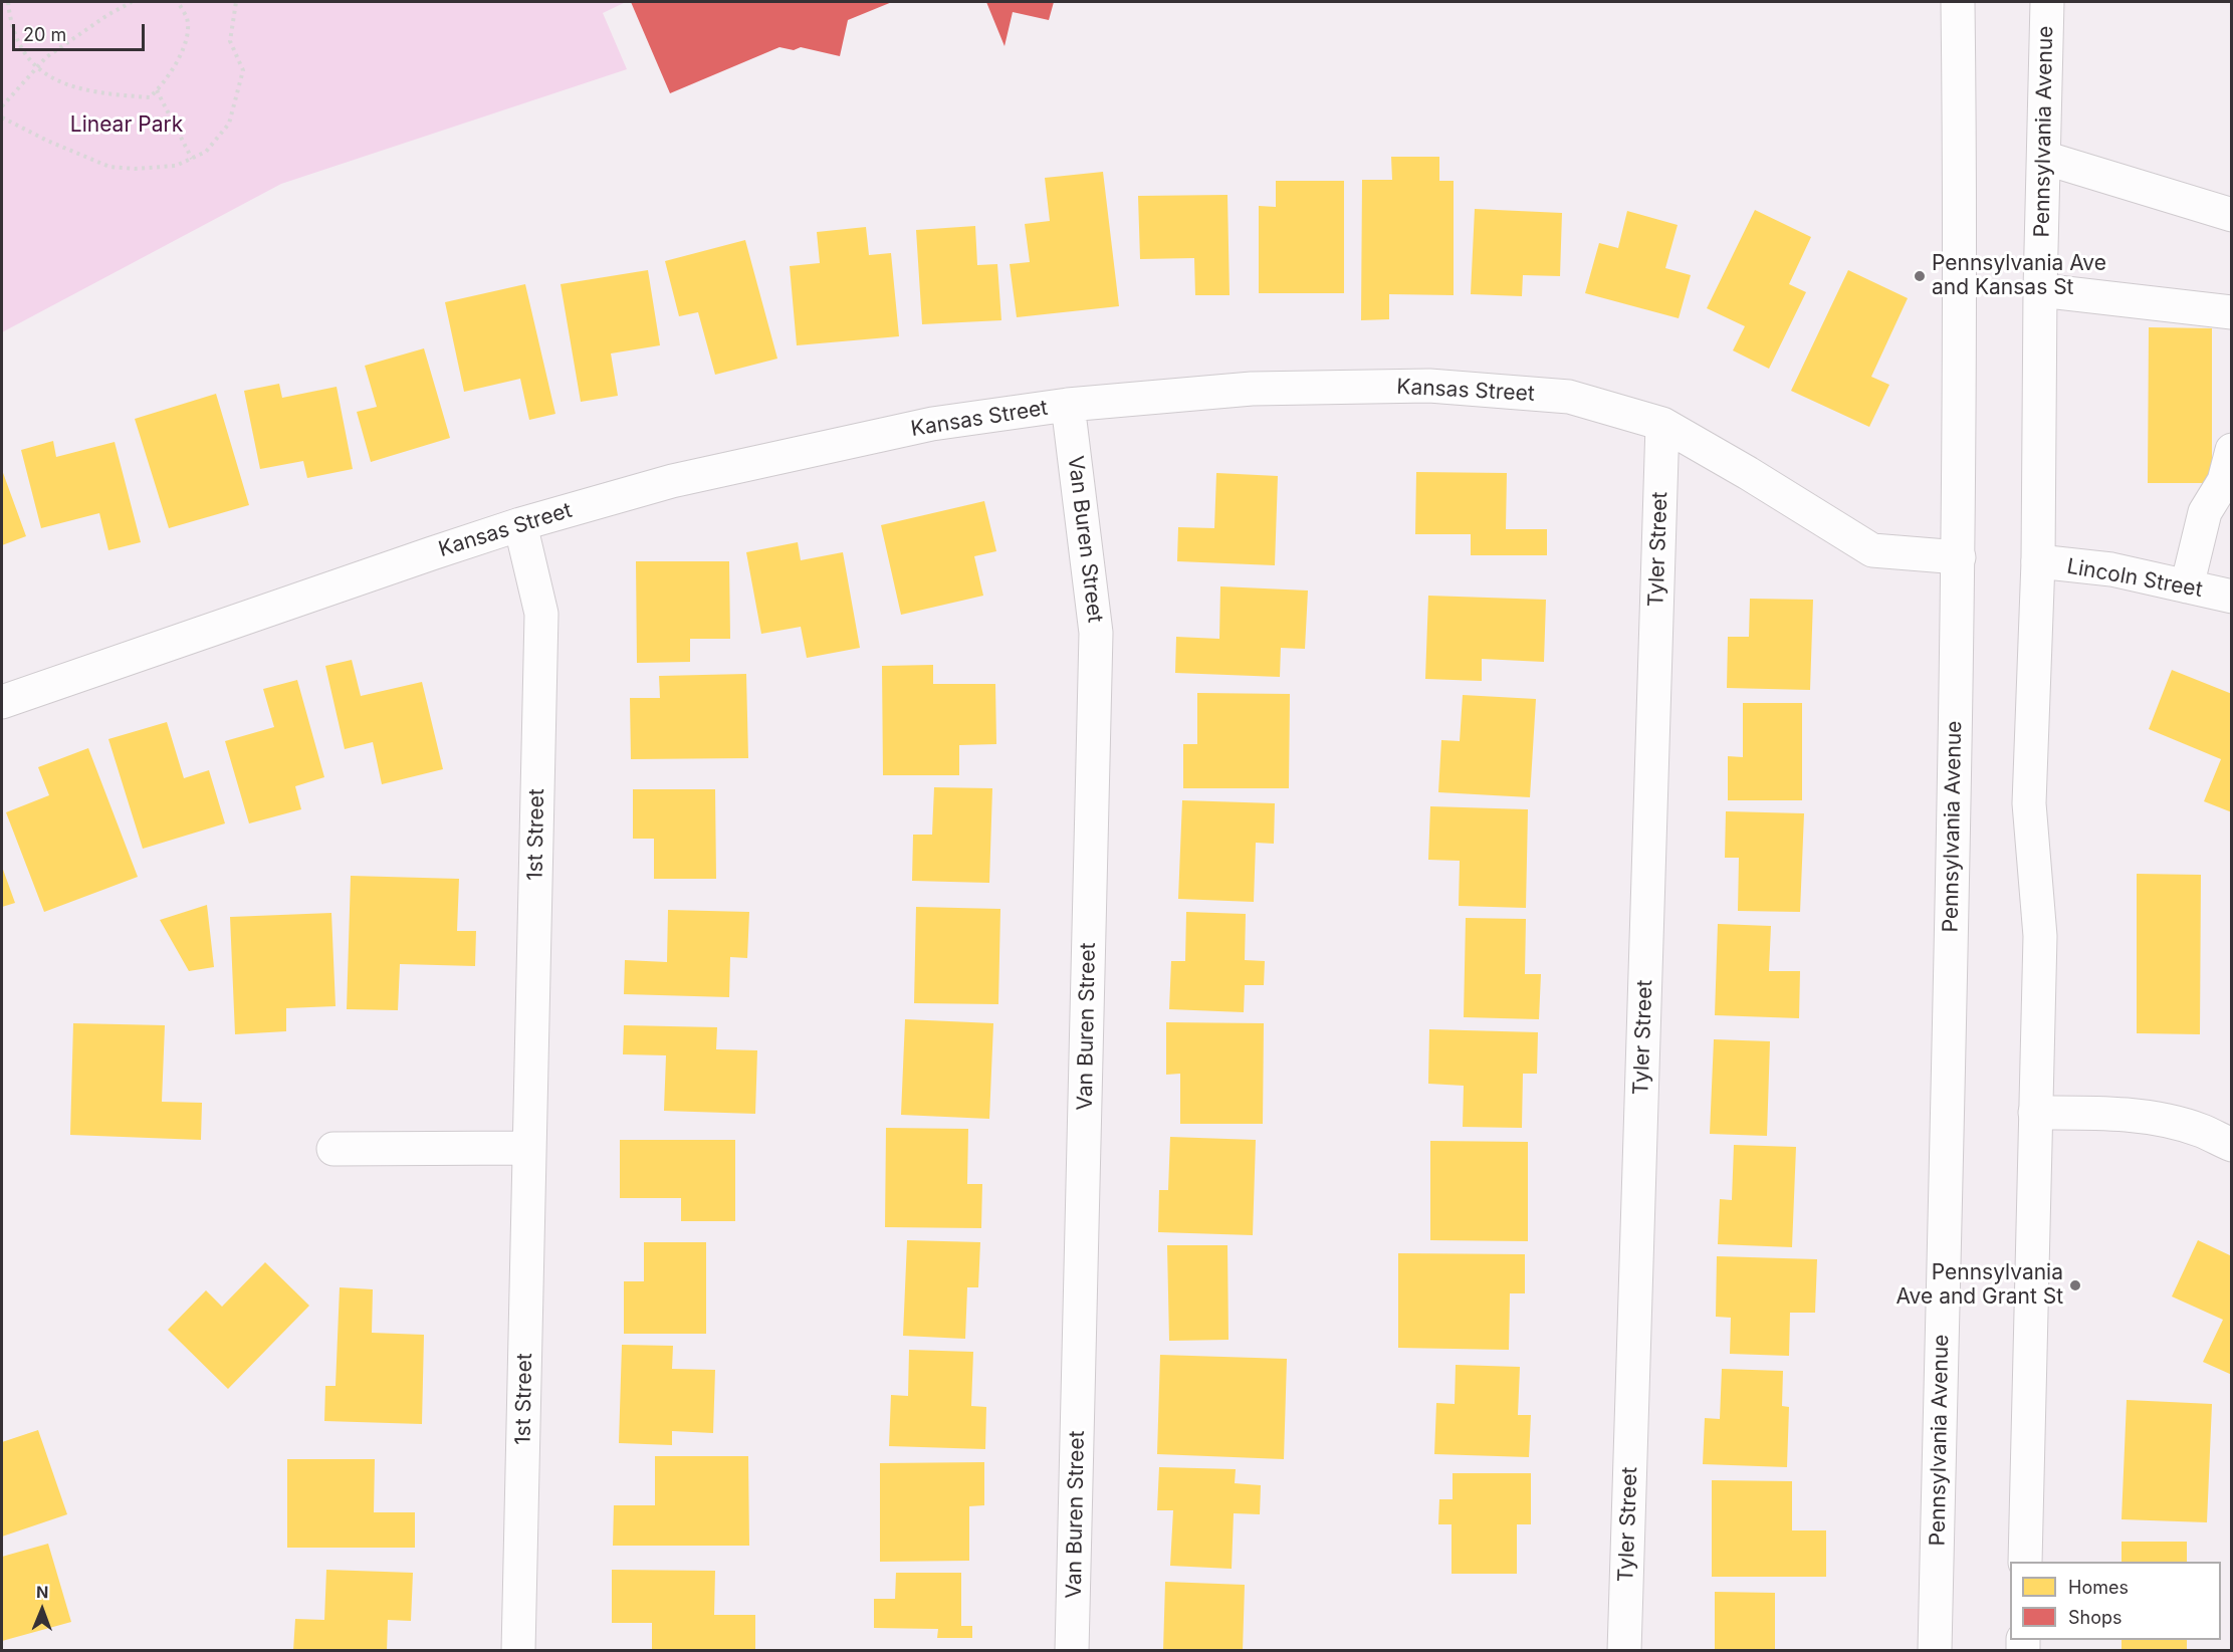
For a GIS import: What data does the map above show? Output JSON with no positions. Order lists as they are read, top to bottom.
{
  "streets": {
    "street": [
      "Pennsylvania Avenue",
      "Kansas Street",
      "Van Buren Street",
      "Tyler Street",
      "Lincoln Street",
      "1st Street"
    ]
  },
  "crossings": [
    ["Pennsylvania Avenue", "Kansas Street"],
    ["Pennsylvania Avenue", "Lincoln Street"],
    ["Kansas Street", "Van Buren Street"],
    ["Kansas Street", "Tyler Street"],
    ["Kansas Street", "1st Street"]
  ],
  "parks": ["Linear Park"],
  "places": ["Pennsylvania Ave and Kansas St", "Pennsylvania Ave and Grant St"],
  "legend": ["Homes", "Shops"],
  "scale_bar": "20 m",
  "north": "top"
}
